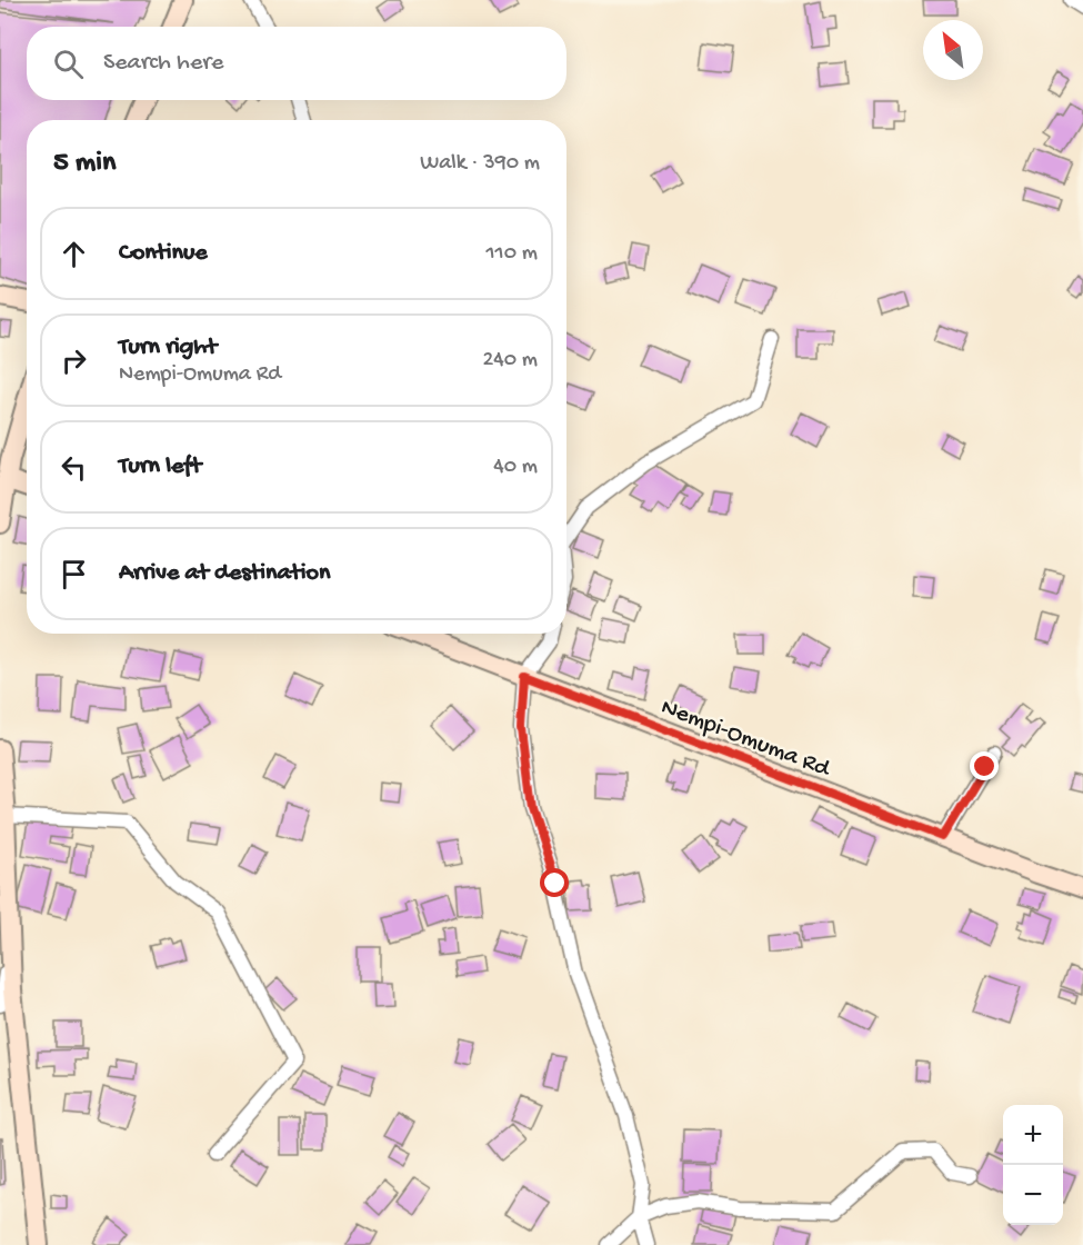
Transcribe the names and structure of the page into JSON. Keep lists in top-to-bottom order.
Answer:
{
  "streets": {
    "street": ["Nempi-Omuma Rd"]
  },
  "north": "top left",
  "page": {
    "search": "Search here",
    "heading": ["5 min", "Walk · 390 m"],
    "list": [
      ["Continue", "110 m"],
      ["Turn right", "Nempi-Omuma Rd", "240 m"],
      ["Turn left", "40 m"],
      "Arrive at destination"
    ],
    "map_buttons": ["+", "−"]
  }
}
